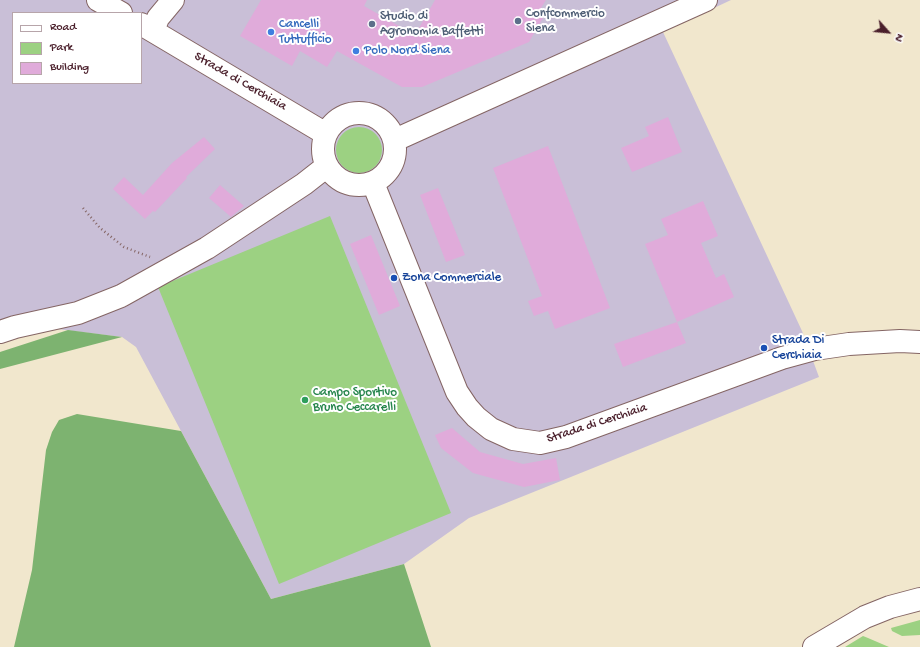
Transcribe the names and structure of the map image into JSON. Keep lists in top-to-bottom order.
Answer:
{
  "streets": {
    "street": ["Strada di Cerchiaia"]
  },
  "places": [
    "Confcommercio Siena",
    "Studio di Agronomia Baffetti",
    "Cancelli Tuttufficio",
    "Polo Nord Siena",
    "Zona Commerciale",
    "Strada Di Cerchiaia",
    "Campo Sportivo Bruno Ceccarelli"
  ],
  "legend": ["Road", "Park", "Building"],
  "north": "bottom right"
}
